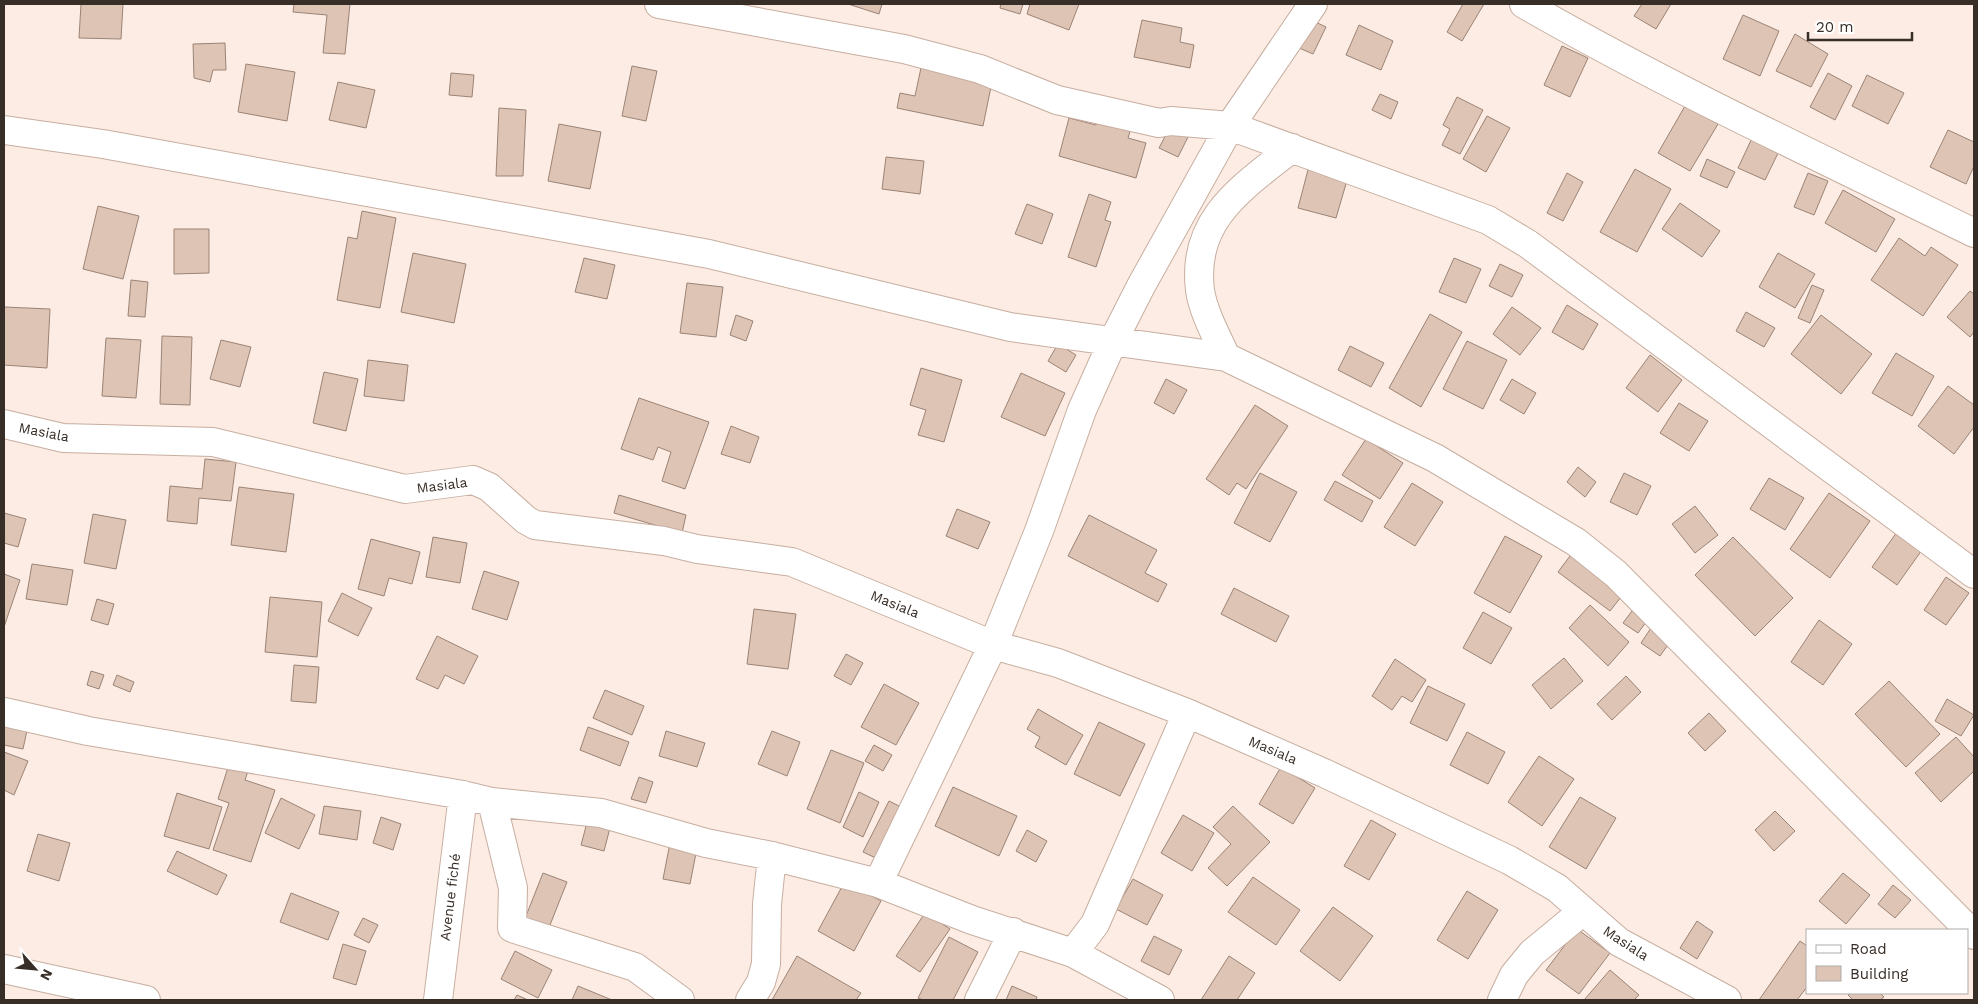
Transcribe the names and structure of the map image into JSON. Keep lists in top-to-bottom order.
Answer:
{
  "streets": {
    "street": ["Masiala", "Avenue fiché"]
  },
  "legend": ["Road", "Building"],
  "scale_bar": "20 m",
  "north": "bottom right"
}
